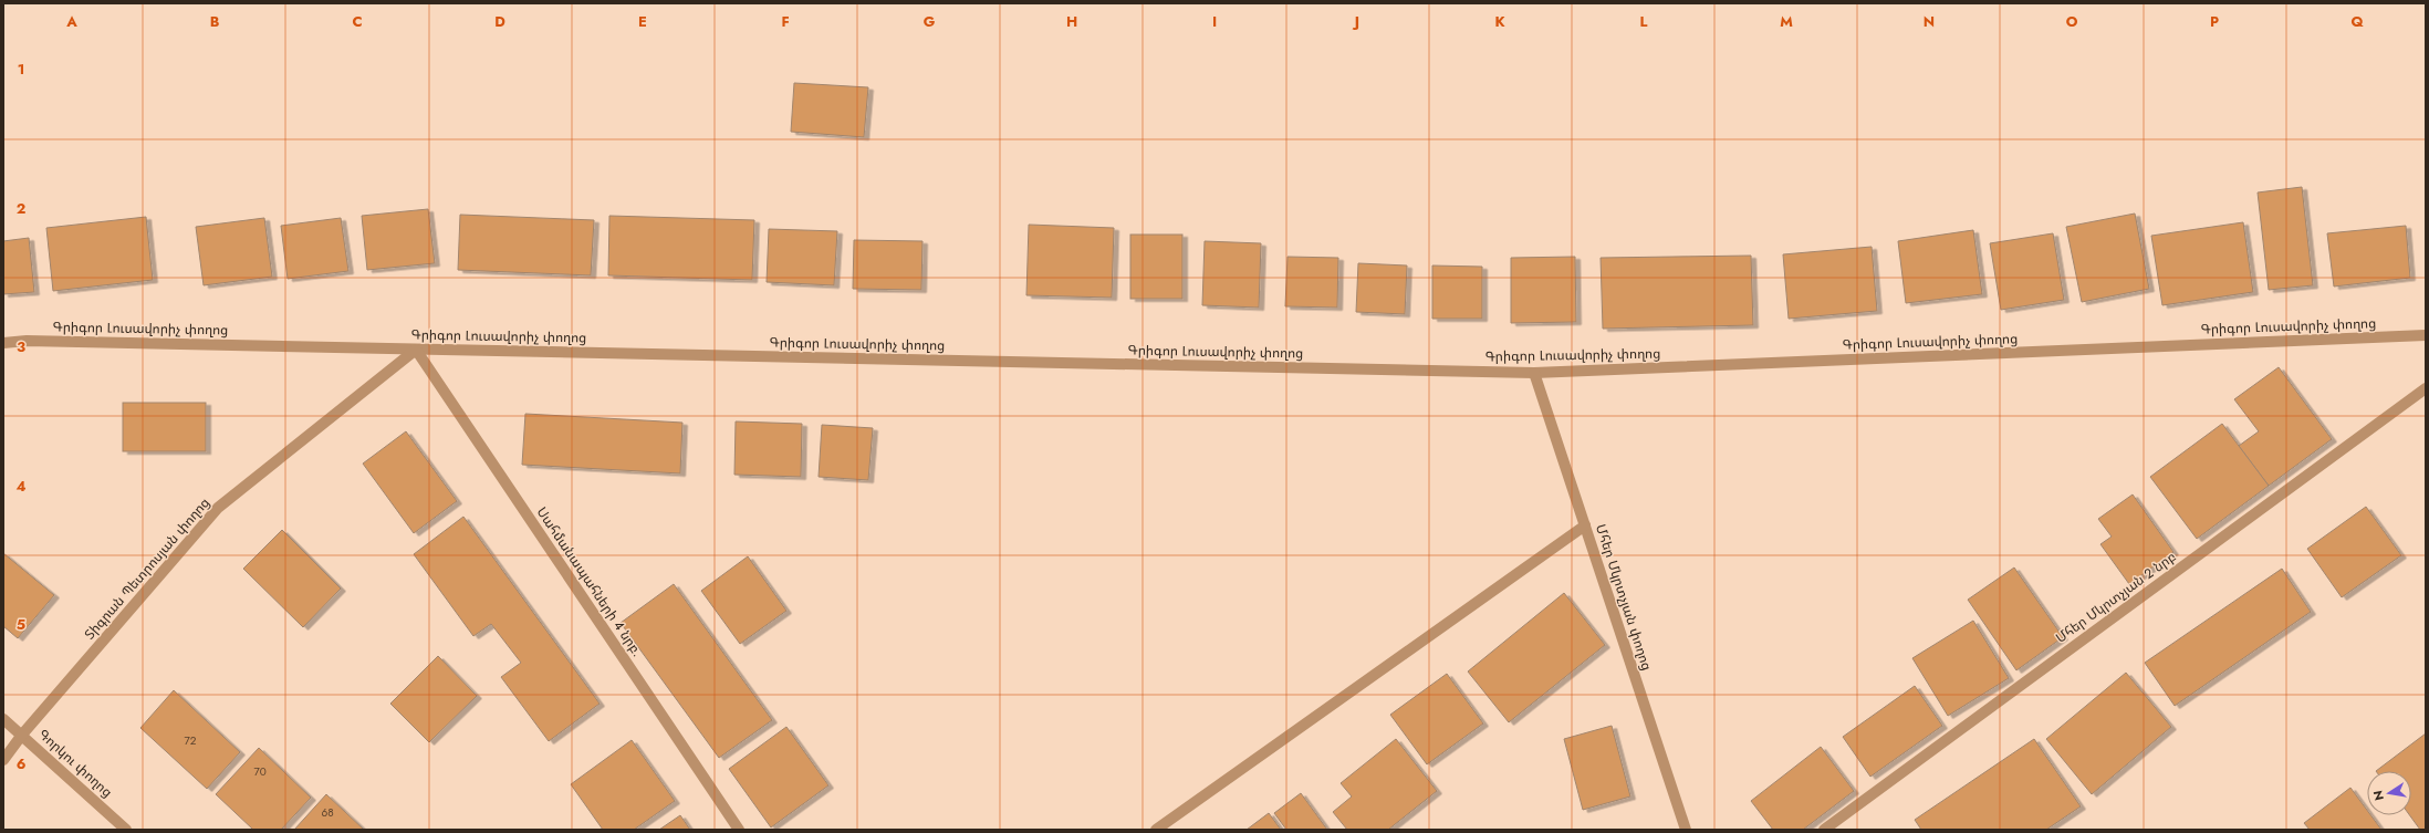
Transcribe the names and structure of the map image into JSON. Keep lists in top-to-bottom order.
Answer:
{
  "streets": {
    "street": [
      "Գրիգոր Լուսավորիչ փողոց",
      "Տիգրան Պետրոսյան փողոց",
      "Սահմանապահների 4 նրբ.",
      "Մհեր Մկրտչյան փողոց",
      "Մհեր Մկրտչյան 2 նրբ",
      "Գորկու փողոց"
    ]
  },
  "crossings": [
    ["Գրիգոր Լուսավորիչ փողոց", "Տիգրան Պետրոսյան փողոց"],
    ["Գրիգոր Լուսավորիչ փողոց", "Սահմանապահների 4 նրբ."],
    ["Գրիգոր Լուսավորիչ փողոց", "Մհեր Մկրտչյան փողոց"],
    ["Տիգրան Պետրոսյան փողոց", "Սահմանապահների 4 նրբ."],
    ["Տիգրան Պետրոսյան փողոց", "Գորկու փողոց"]
  ],
  "house_numbers": ["72", "70", "68"],
  "north": "left",
  "grid": {
    "columns": [
      "A",
      "B",
      "C",
      "D",
      "E",
      "F",
      "G",
      "H",
      "I",
      "J",
      "K",
      "L",
      "M",
      "N",
      "O",
      "P",
      "Q"
    ],
    "rows": [
      "1",
      "2",
      "3",
      "4",
      "5",
      "6"
    ]
  }
}
